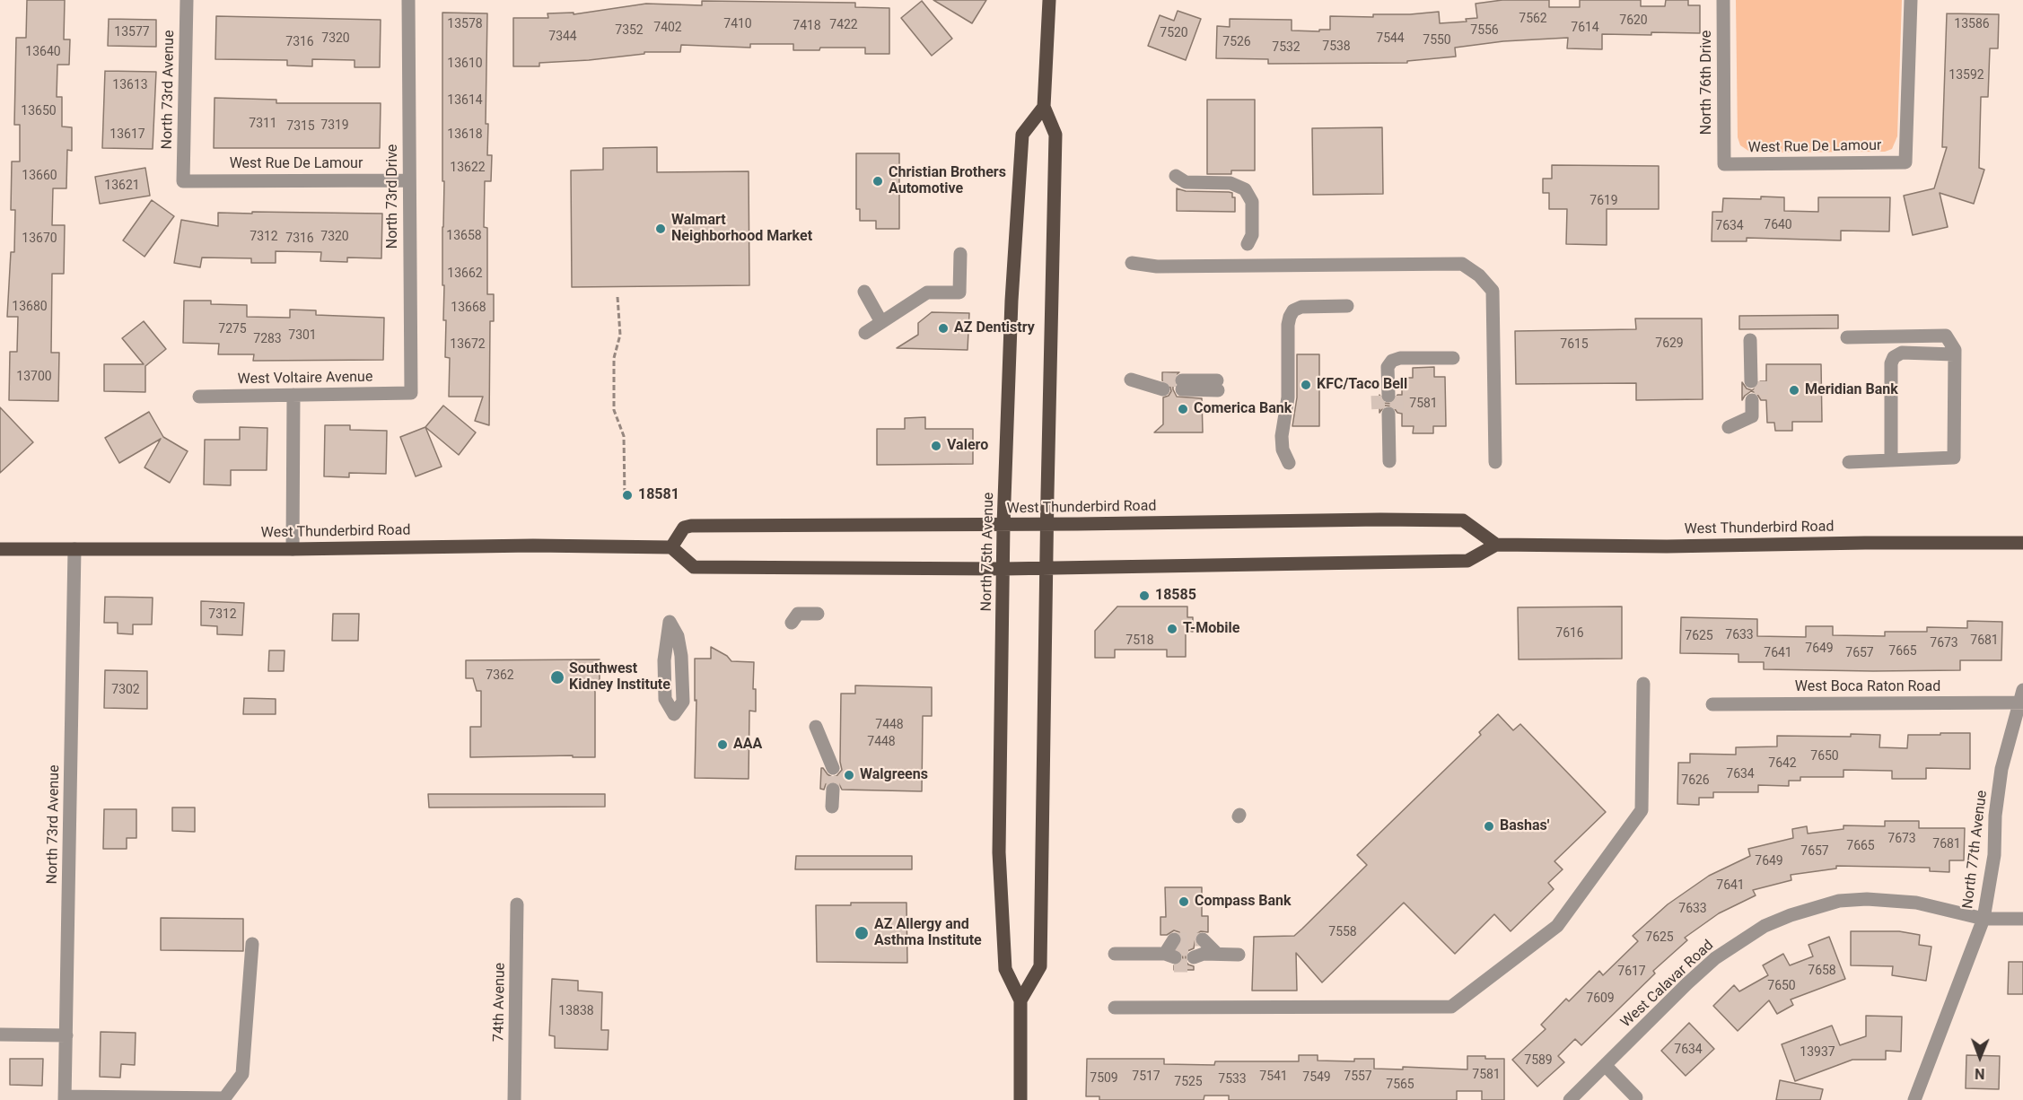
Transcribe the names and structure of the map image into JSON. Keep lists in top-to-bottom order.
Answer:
{
  "streets": {
    "main road": ["West Thunderbird Road", "North 75th Avenue"],
    "street": [
      "North 76th Drive",
      "North 73rd Avenue",
      "West Rue De Lamour",
      "North 73rd Drive",
      "West Voltaire Avenue",
      "West Boca Raton Road",
      "North 77th Avenue",
      "West Calavar Road",
      "74th Avenue"
    ]
  },
  "crossings": [
    ["North 76th Drive", "West Rue De Lamour"],
    ["North 73rd Avenue", "West Rue De Lamour"],
    ["North 73rd Avenue", "West Thunderbird Road"],
    ["West Rue De Lamour", "North 73rd Drive"],
    ["North 73rd Drive", "West Voltaire Avenue"],
    ["West Thunderbird Road", "North 75th Avenue"],
    ["West Boca Raton Road", "North 77th Avenue"],
    ["North 77th Avenue", "West Calavar Road"]
  ],
  "places": [
    "Christian Brothers Automotive",
    "Walmart Neighborhood Market",
    "AZ Dentistry",
    "KFC/Taco Bell",
    "Meridian Bank",
    "Comerica Bank",
    "Valero",
    "18581",
    "18585",
    "T-Mobile",
    "Southwest Kidney Institute",
    "AAA",
    "Walgreens",
    "Bashas'",
    "Compass Bank",
    "AZ Allergy and Asthma Institute"
  ],
  "house_numbers": [
    "7562",
    "7620",
    "13578",
    "7410",
    "13586",
    "7422",
    "7418",
    "7402",
    "7614",
    "7352",
    "7556",
    "13577",
    "7520",
    "7344",
    "7320",
    "7544",
    "7550",
    "7316",
    "7526",
    "7538",
    "7532",
    "13640",
    "13610",
    "13592",
    "13613",
    "13614",
    "13650",
    "7311",
    "7319",
    "7315",
    "13617",
    "13618",
    "13622",
    "13660",
    "13621",
    "7619",
    "7640",
    "7634",
    "13658",
    "7312",
    "7320",
    "13670",
    "7316",
    "13662",
    "13680",
    "13668",
    "7275",
    "7301",
    "7283",
    "7629",
    "13672",
    "7615",
    "13700",
    "7581",
    "7312",
    "7616",
    "7633",
    "7625",
    "7518",
    "7681",
    "7673",
    "7649",
    "7665",
    "7641",
    "7657",
    "7362",
    "7302",
    "7448",
    "7448",
    "7650",
    "7642",
    "7634",
    "7626",
    "7673",
    "7681",
    "7665",
    "7657",
    "7649",
    "7641",
    "7633",
    "7558",
    "7625",
    "7658",
    "7617",
    "7650",
    "7609",
    "13838",
    "7634",
    "13937",
    "7589",
    "7581",
    "7517",
    "7541",
    "7557",
    "7549",
    "7509",
    "7533",
    "7525",
    "7565"
  ],
  "north": "bottom"
}
